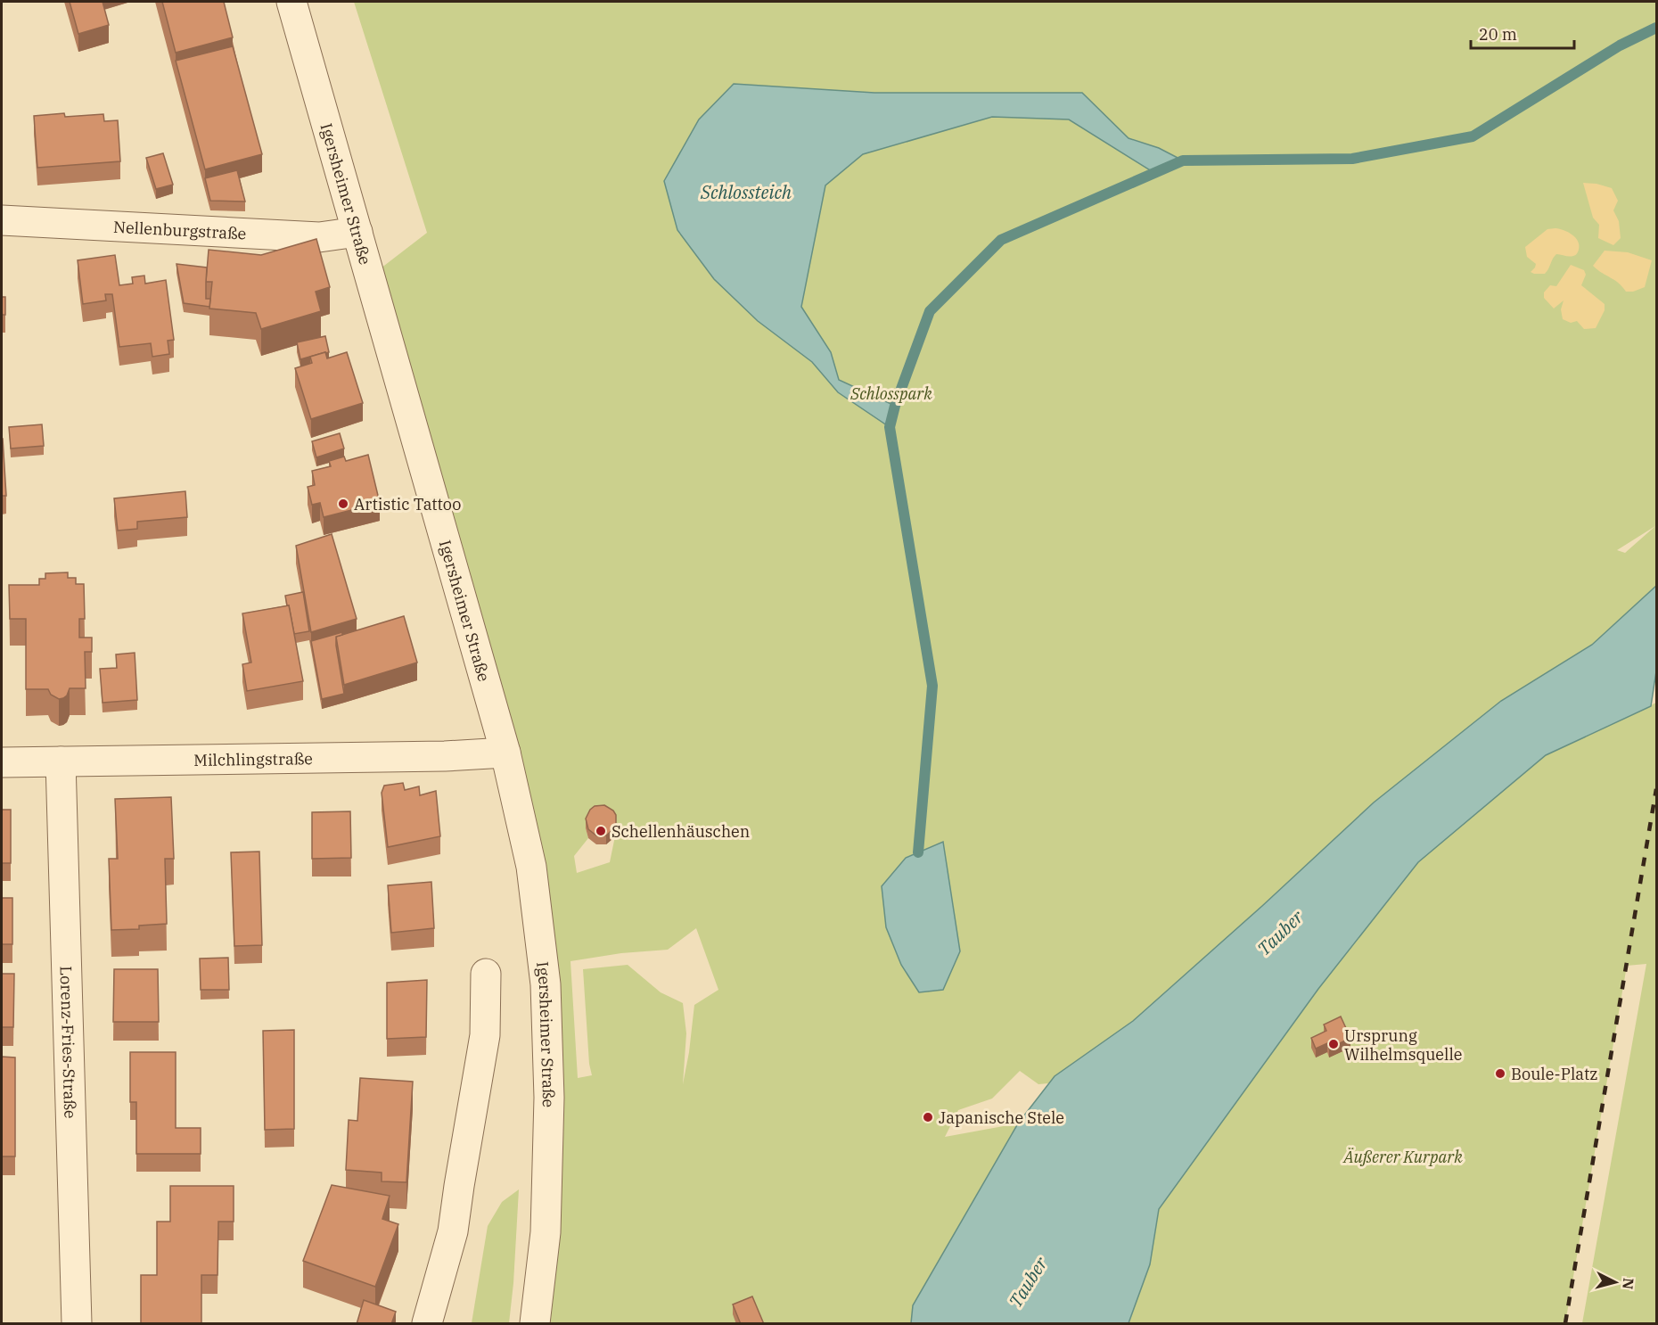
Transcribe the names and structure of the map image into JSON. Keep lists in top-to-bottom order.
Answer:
{
  "streets": {
    "street": [
      "Igersheimer Straße",
      "Nellenburgstraße",
      "Milchlingstraße",
      "Lorenz-Fries-Straße"
    ]
  },
  "crossings": [
    ["Igersheimer Straße", "Nellenburgstraße"],
    ["Igersheimer Straße", "Milchlingstraße"],
    ["Milchlingstraße", "Lorenz-Fries-Straße"]
  ],
  "water": ["Schlossteich", "Tauber"],
  "parks": ["Schlosspark", "Äußerer Kurpark"],
  "places": [
    "Artistic Tattoo",
    "Schellenhäuschen",
    "Ursprung Wilhelmsquelle",
    "Boule-Platz",
    "Japanische Stele"
  ],
  "scale_bar": "20 m",
  "north": "right"
}
